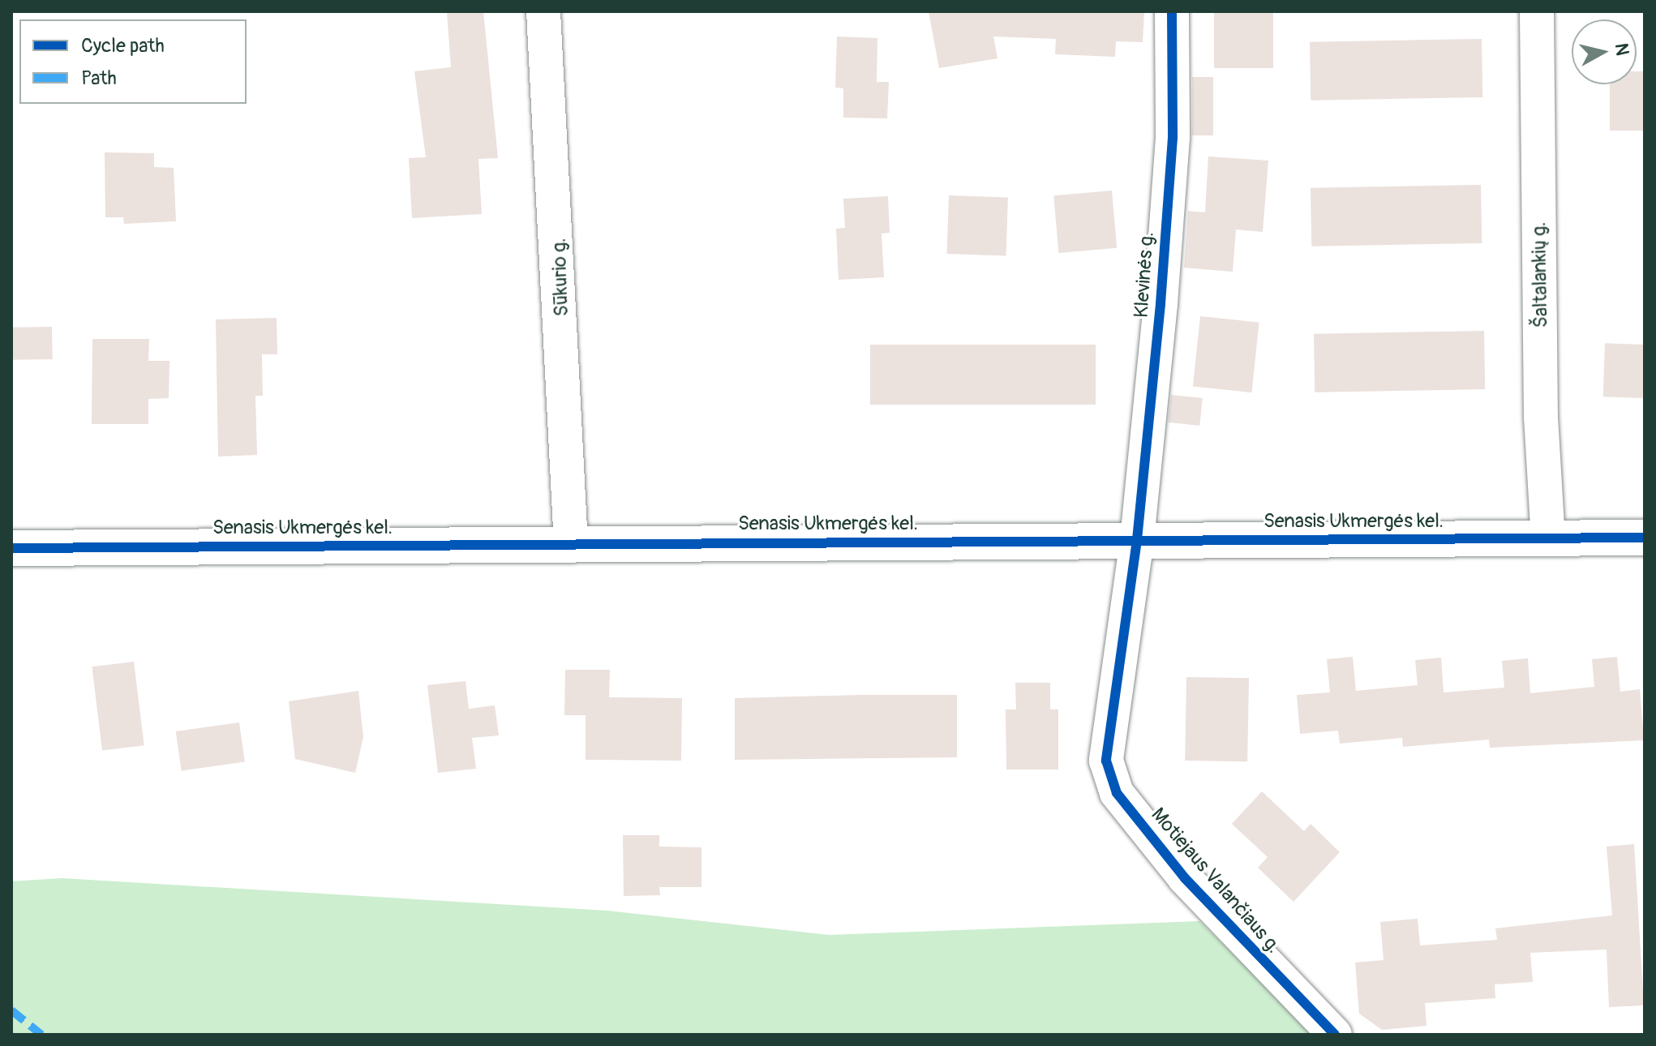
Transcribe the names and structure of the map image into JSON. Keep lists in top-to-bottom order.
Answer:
{
  "streets": {
    "main road": ["Senasis Ukmergės kel."],
    "street": [
      "Klevinės g.",
      "Šaltalankių g.",
      "Sūkurio g.",
      "Motiejaus Valančiaus g."
    ]
  },
  "crossings": [
    ["Klevinės g.", "Senasis Ukmergės kel."],
    ["Klevinės g.", "Motiejaus Valančiaus g."],
    ["Šaltalankių g.", "Senasis Ukmergės kel."],
    ["Sūkurio g.", "Senasis Ukmergės kel."],
    ["Senasis Ukmergės kel.", "Motiejaus Valančiaus g."]
  ],
  "legend": ["Cycle path", "Path"],
  "north": "right"
}
